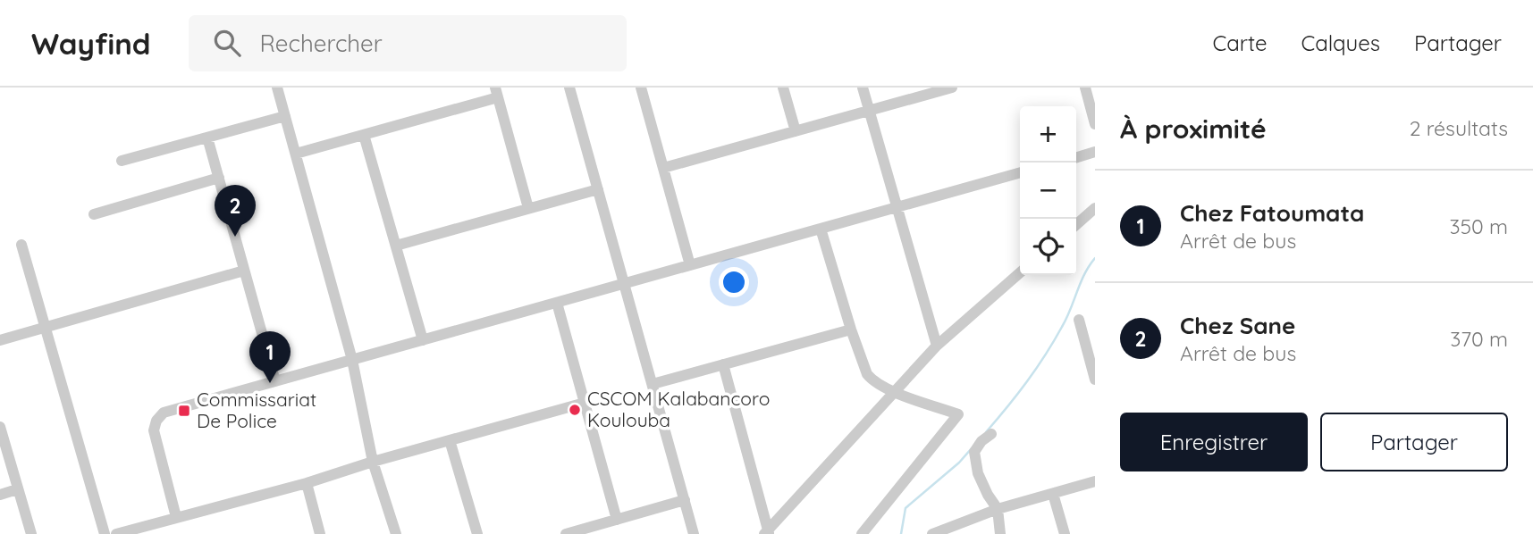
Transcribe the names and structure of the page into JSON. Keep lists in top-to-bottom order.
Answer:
{
  "places": {
    "other": ["CSCOM Kalabancoro Koulouba"],
    "transit": ["Commissariat De Police"]
  },
  "page": {
    "header": "Wayfind",
    "search": "Rechercher",
    "nav": ["Carte", "Calques", "Partager"],
    "heading": ["À proximité", "2 résultats"],
    "map_buttons": ["+", "−"],
    "list": [
      {
        "mark": "1",
        "name": "Chez Fatoumata",
        "note": "Arrêt de bus",
        "value": "350 m"
      },
      {
        "mark": "2",
        "name": "Chez Sane",
        "note": "Arrêt de bus",
        "value": "370 m"
      }
    ],
    "pins": ["2", "1"],
    "buttons": ["Enregistrer", "Partager"]
  }
}
